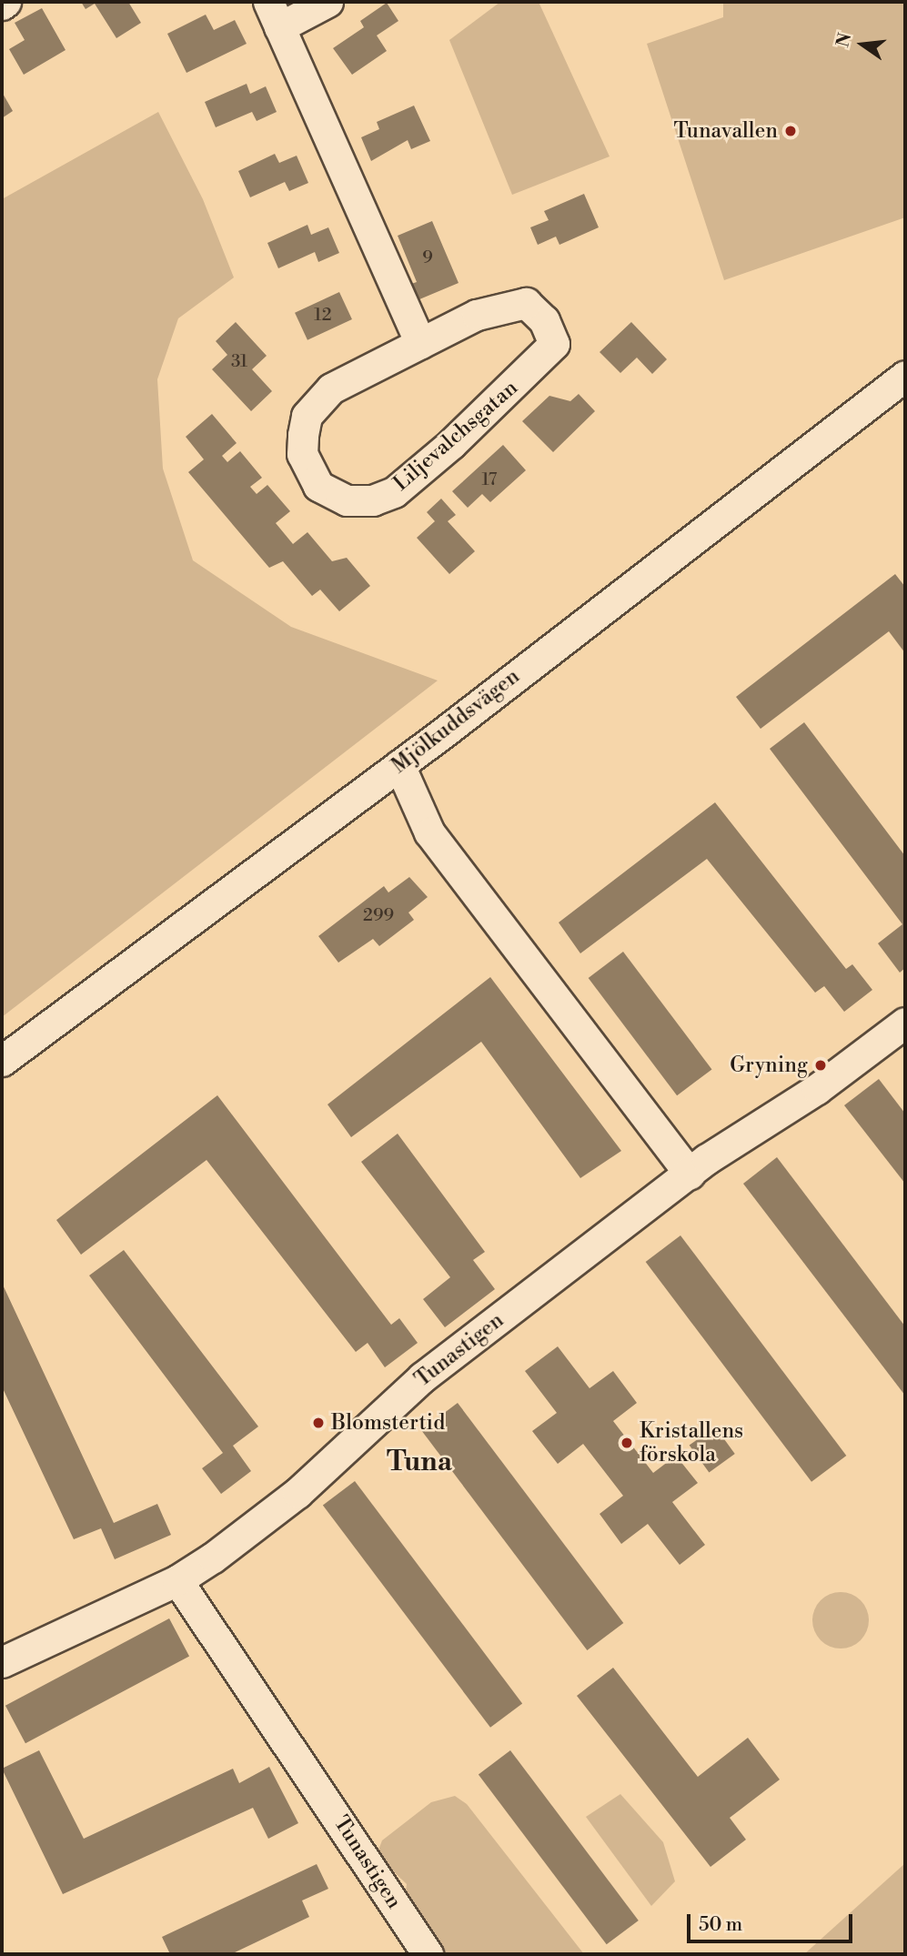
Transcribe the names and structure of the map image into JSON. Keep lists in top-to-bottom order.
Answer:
{
  "streets": {
    "street": ["Liljevalchsgatan", "Mjölkuddsvägen", "Tunastigen"]
  },
  "districts": ["Tuna"],
  "places": [
    "Tunavallen",
    "Gryning",
    "Blomstertid",
    "Kristallens förskola"
  ],
  "house_numbers": [
    "9",
    "12",
    "31",
    "17",
    "299"
  ],
  "scale_bar": "50 m",
  "north": "left"
}
